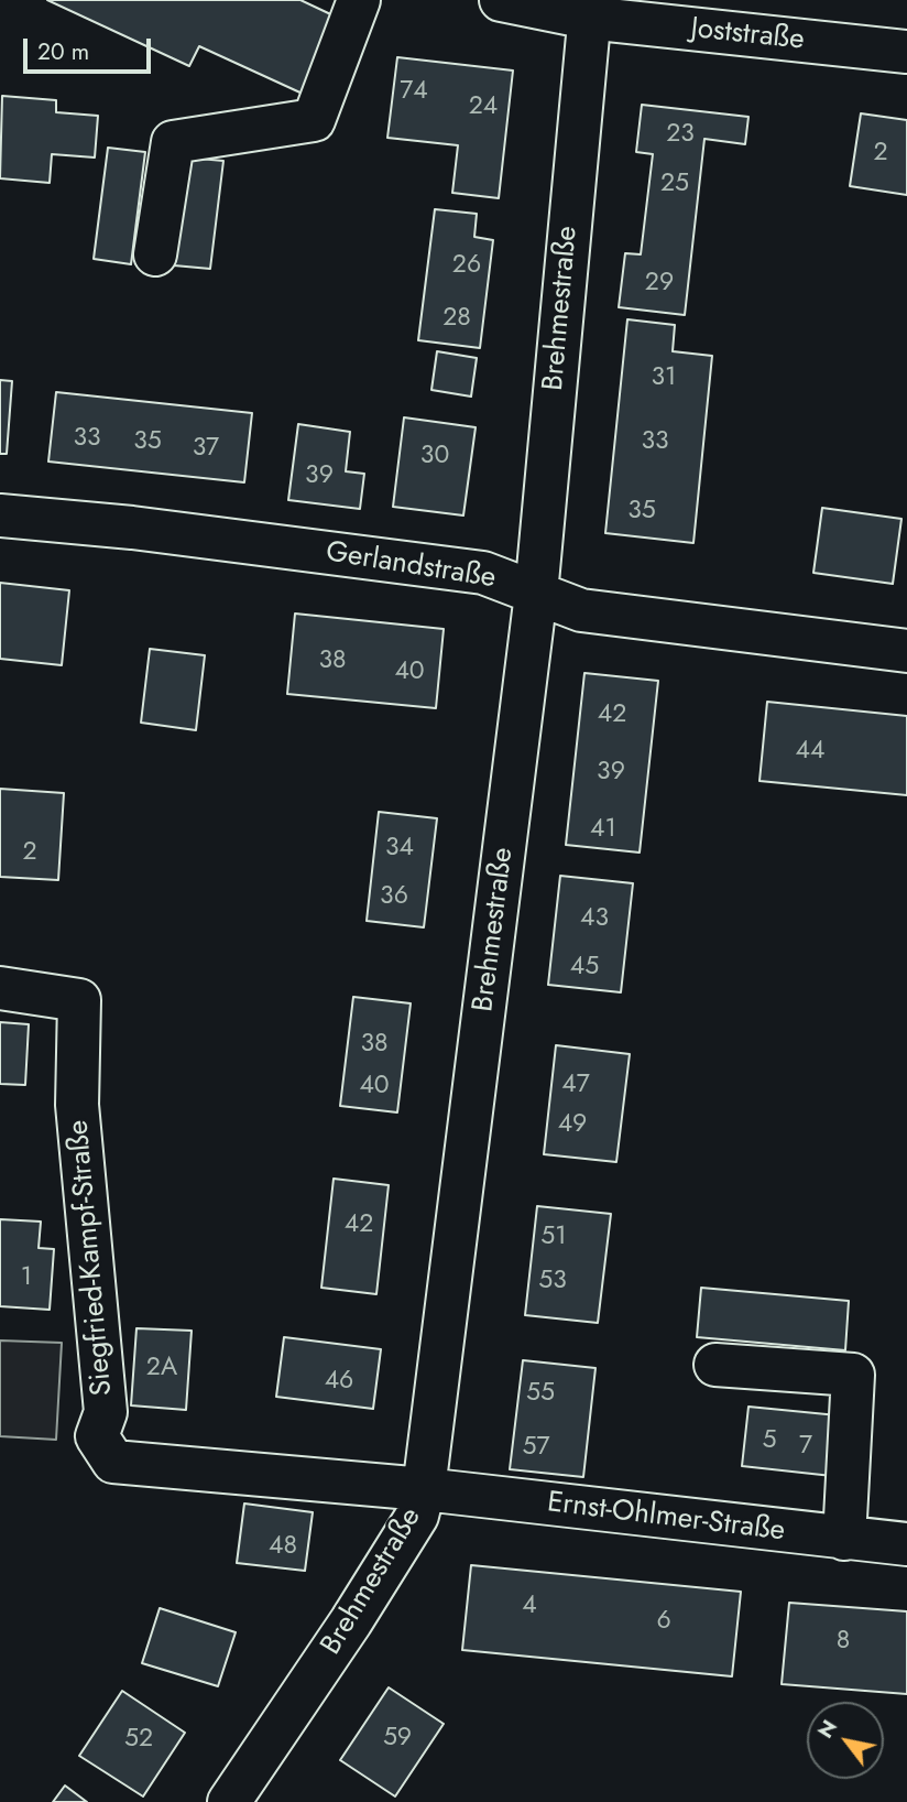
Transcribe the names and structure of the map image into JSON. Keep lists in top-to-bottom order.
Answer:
{
  "streets": {
    "street": [
      "Joststraße",
      "Brehmestraße",
      "Gerlandstraße",
      "Siegfried-Kampf-Straße",
      "Ernst-Ohlmer-Straße"
    ]
  },
  "crossings": [
    ["Joststraße", "Brehmestraße"],
    ["Brehmestraße", "Gerlandstraße"],
    ["Brehmestraße", "Siegfried-Kampf-Straße"],
    ["Brehmestraße", "Ernst-Ohlmer-Straße"],
    ["Siegfried-Kampf-Straße", "Ernst-Ohlmer-Straße"]
  ],
  "house_numbers": [
    "74",
    "24",
    "23",
    "2",
    "25",
    "26",
    "29",
    "28",
    "31",
    "33",
    "35",
    "33",
    "37",
    "30",
    "39",
    "35",
    "38",
    "40",
    "42",
    "44",
    "39",
    "41",
    "34",
    "2",
    "36",
    "43",
    "45",
    "38",
    "47",
    "40",
    "49",
    "42",
    "51",
    "1",
    "53",
    "2A",
    "46",
    "55",
    "5",
    "7",
    "57",
    "48",
    "4",
    "6",
    "8",
    "59",
    "52"
  ],
  "scale_bar": "20 m",
  "north": "top left"
}
